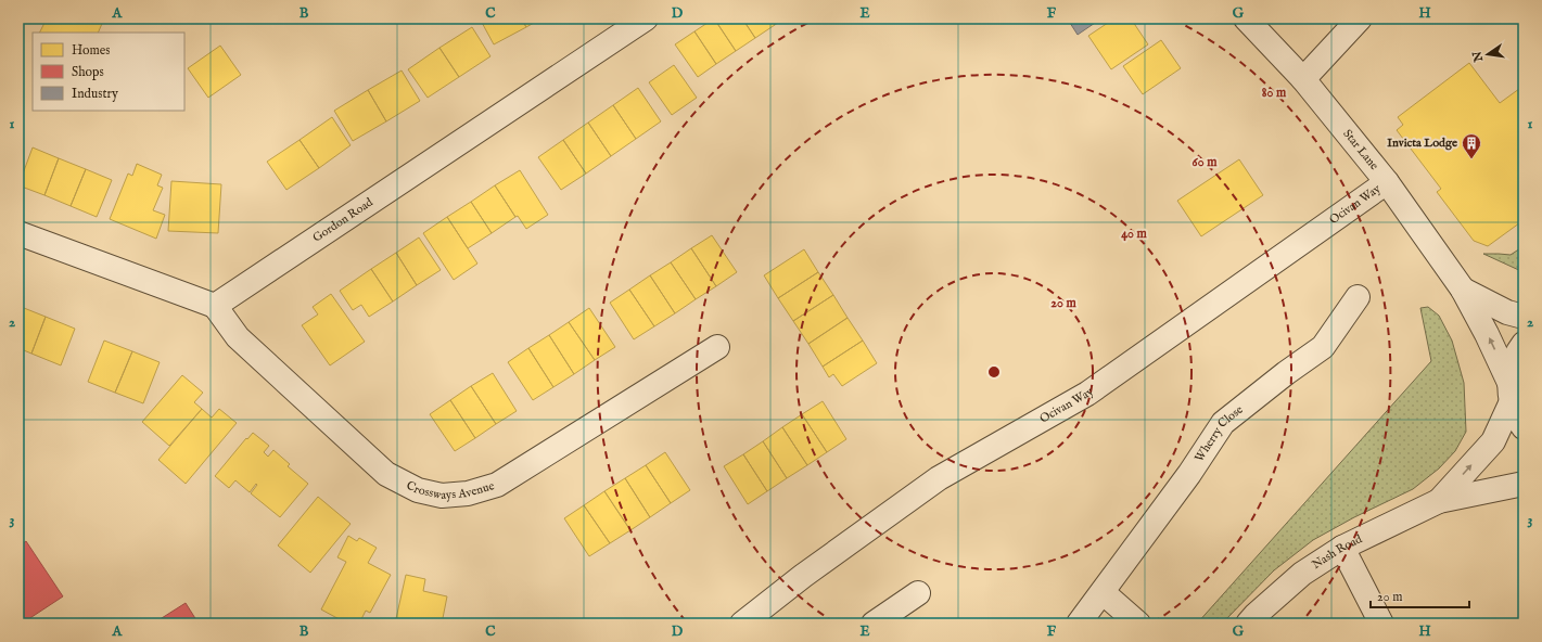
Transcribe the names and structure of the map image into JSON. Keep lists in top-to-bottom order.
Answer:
{
  "streets": {
    "street": [
      "Star Lane",
      "Ocivan Way",
      "Gordon Road",
      "Wherry Close",
      "Crossways Avenue",
      "Nash Road"
    ]
  },
  "crossings": [
    ["Star Lane", "Ocivan Way"],
    ["Star Lane", "Nash Road"],
    ["Gordon Road", "Crossways Avenue"]
  ],
  "places": {
    "building": ["Invicta Lodge"]
  },
  "legend": ["Homes", "Shops", "Industry"],
  "scale_bar": "20 m",
  "north": "left",
  "grid": {
    "columns": [
      "A",
      "B",
      "C",
      "D",
      "E",
      "F",
      "G",
      "H"
    ],
    "rows": ["1", "2", "3"]
  },
  "rings": [
    "80 m",
    "60 m",
    "40 m",
    "20 m"
  ]
}
